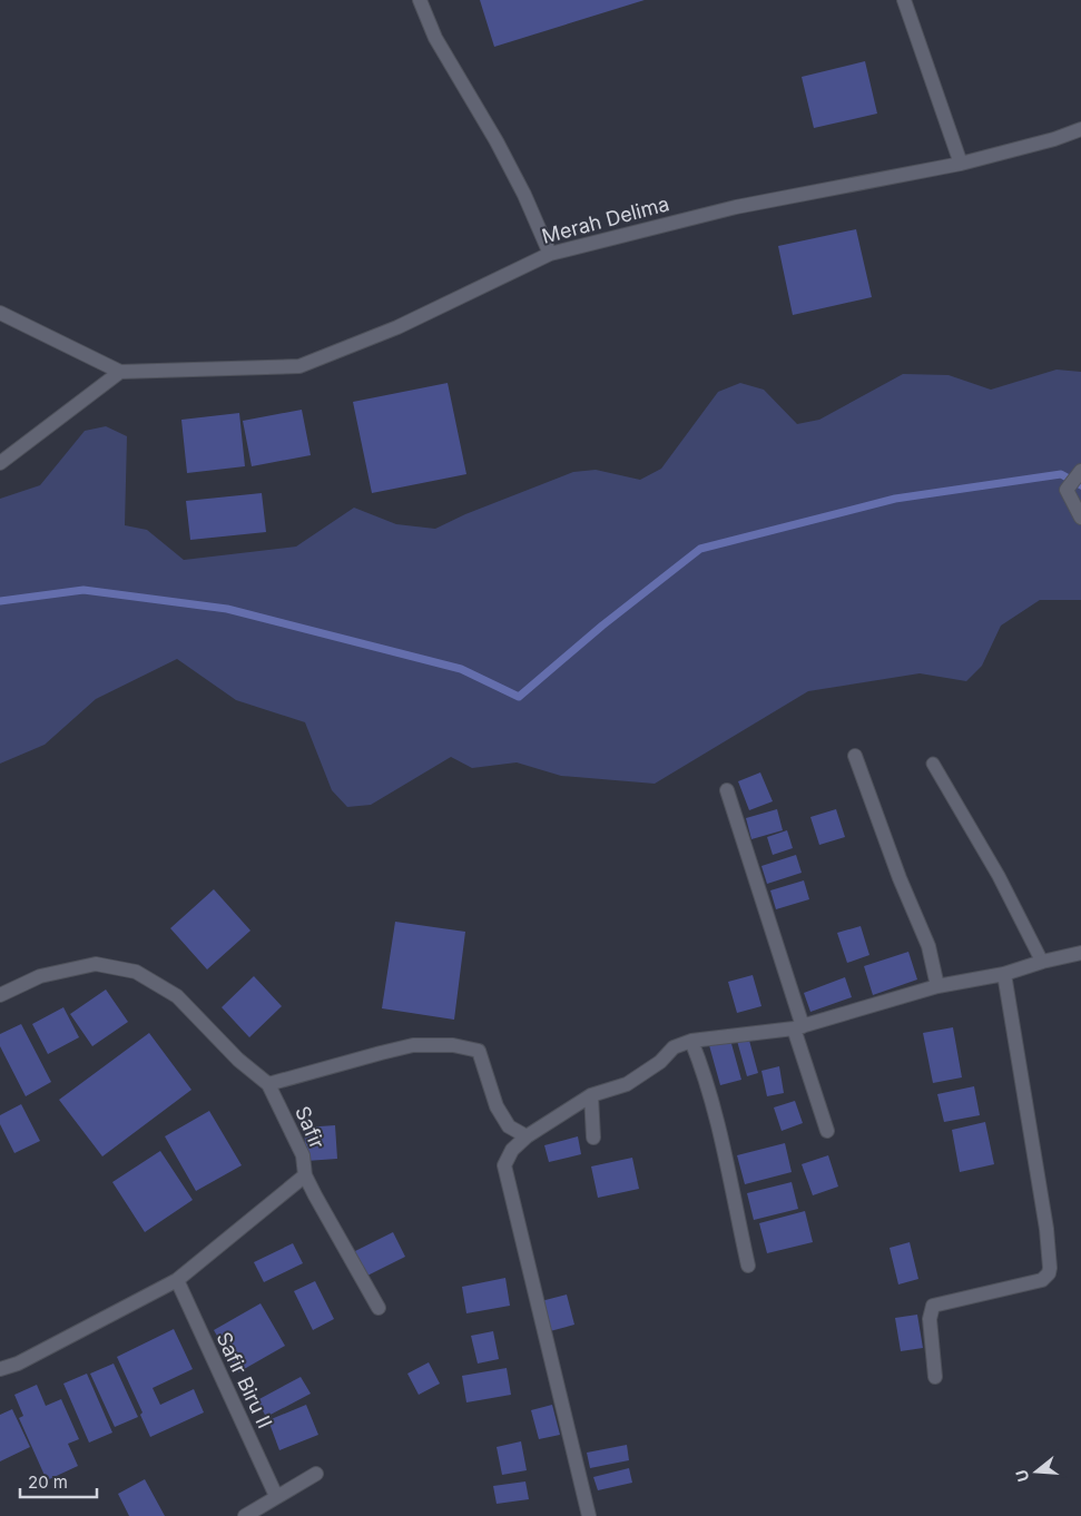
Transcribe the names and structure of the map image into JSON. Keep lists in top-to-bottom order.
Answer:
{
  "streets": {
    "street": ["Merah Delima", "Safir", "Safir Biru II"]
  },
  "crossings": [
    ["Safir", "Safir Biru II"]
  ],
  "scale_bar": "20 m",
  "north": "left"
}
